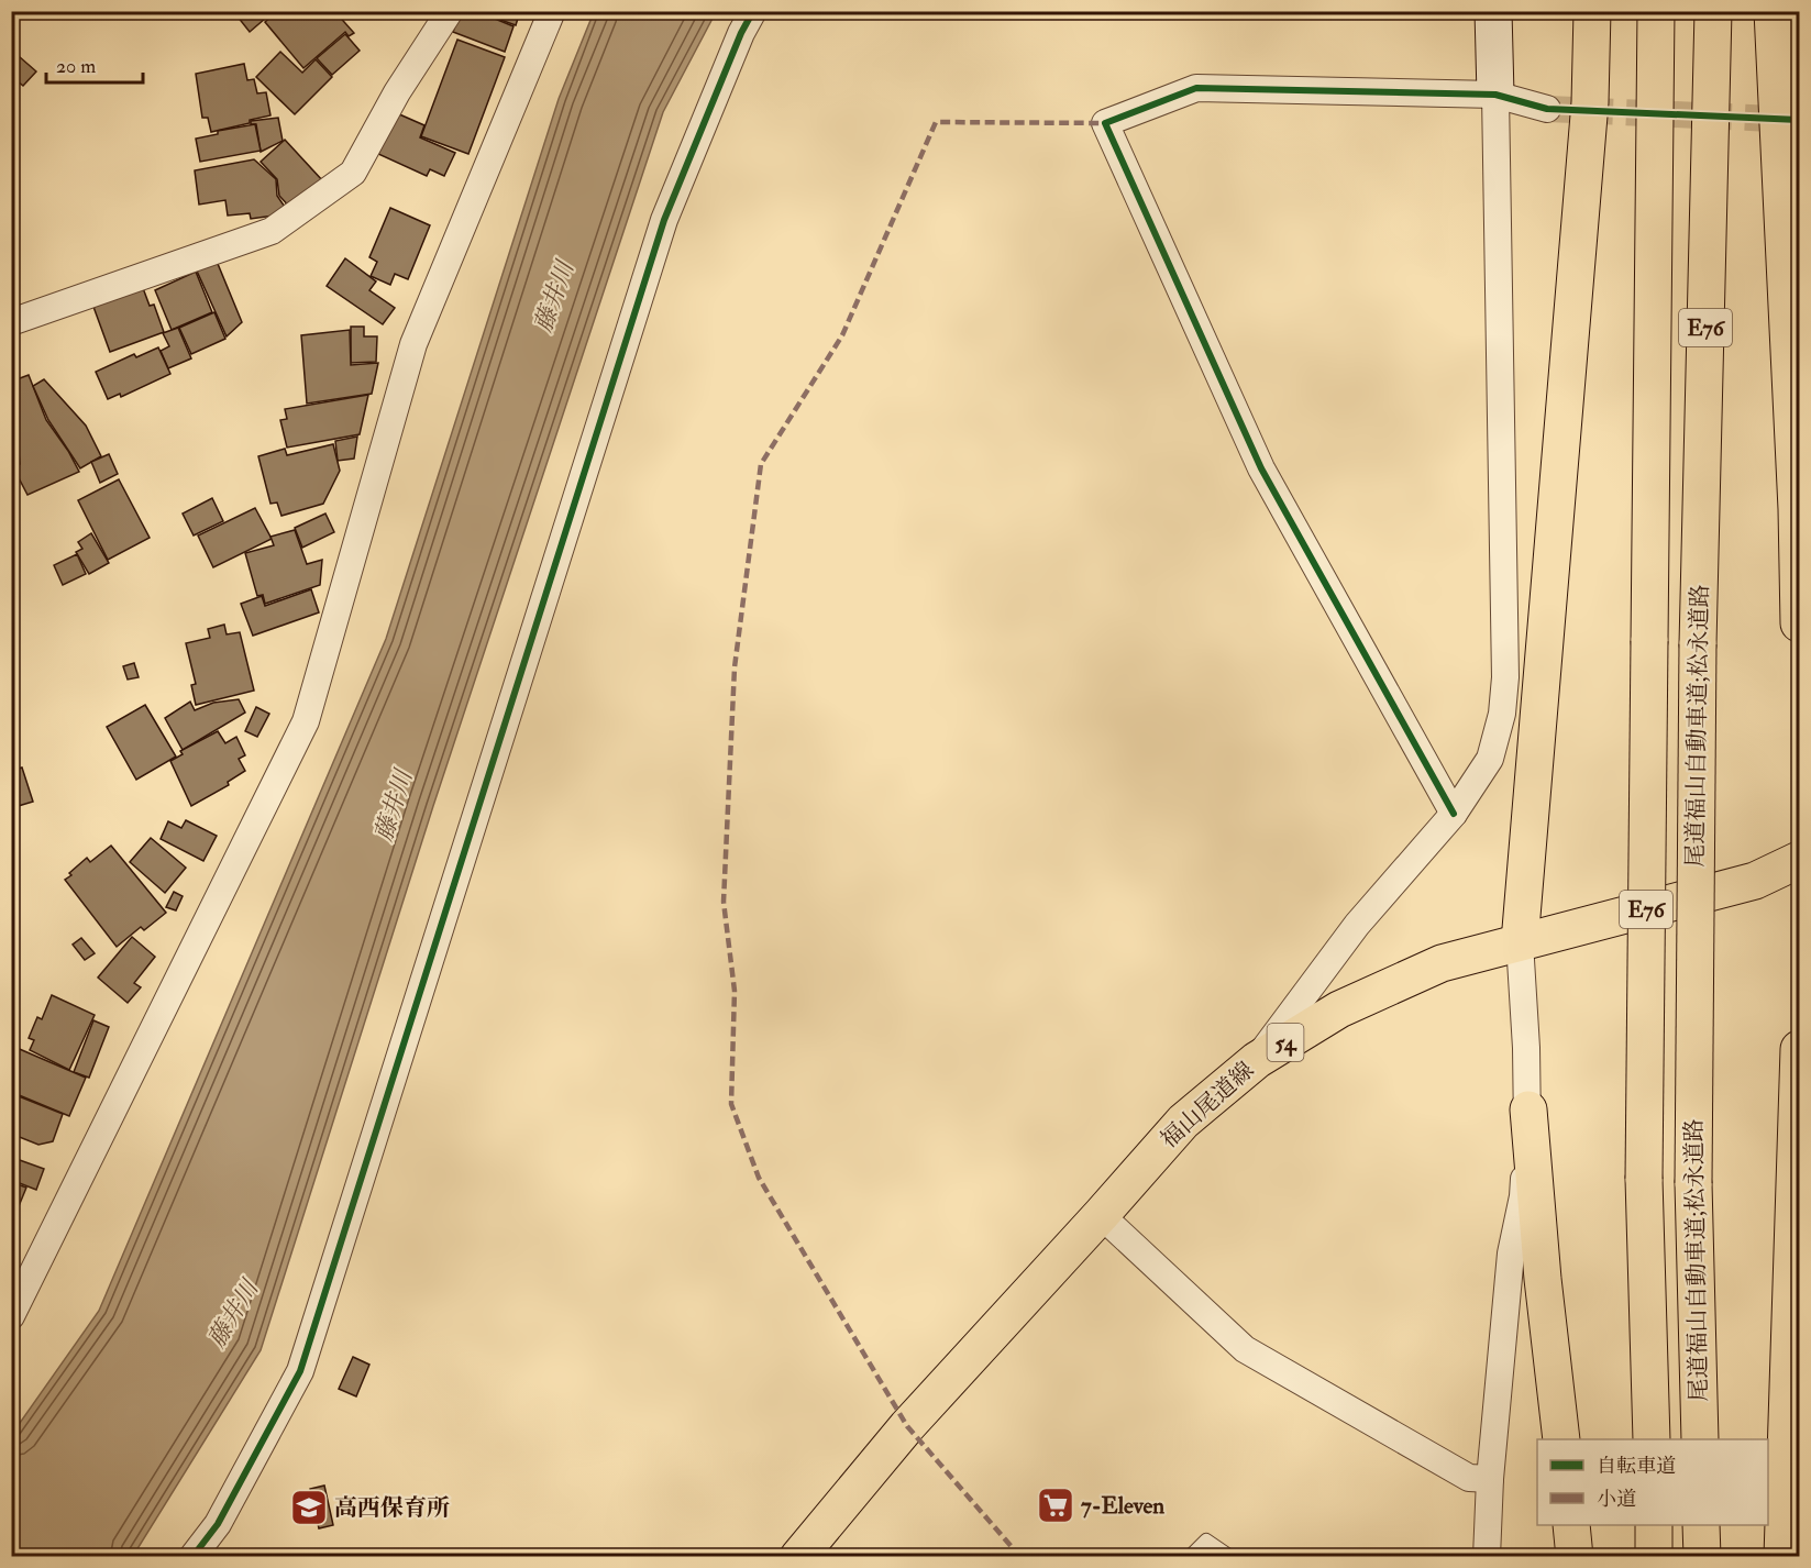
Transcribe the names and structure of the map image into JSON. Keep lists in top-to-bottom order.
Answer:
{
  "streets": {
    "main road": [
      "E76",
      "尾道福山自動車道;松永道路",
      "54",
      "福山尾道線"
    ]
  },
  "water": ["藤井川"],
  "places": {
    "supermarket": ["7-Eleven"],
    "school or university": ["高西保育所"]
  },
  "legend": ["自転車道", "小道"],
  "scale_bar": "20 m"
}
